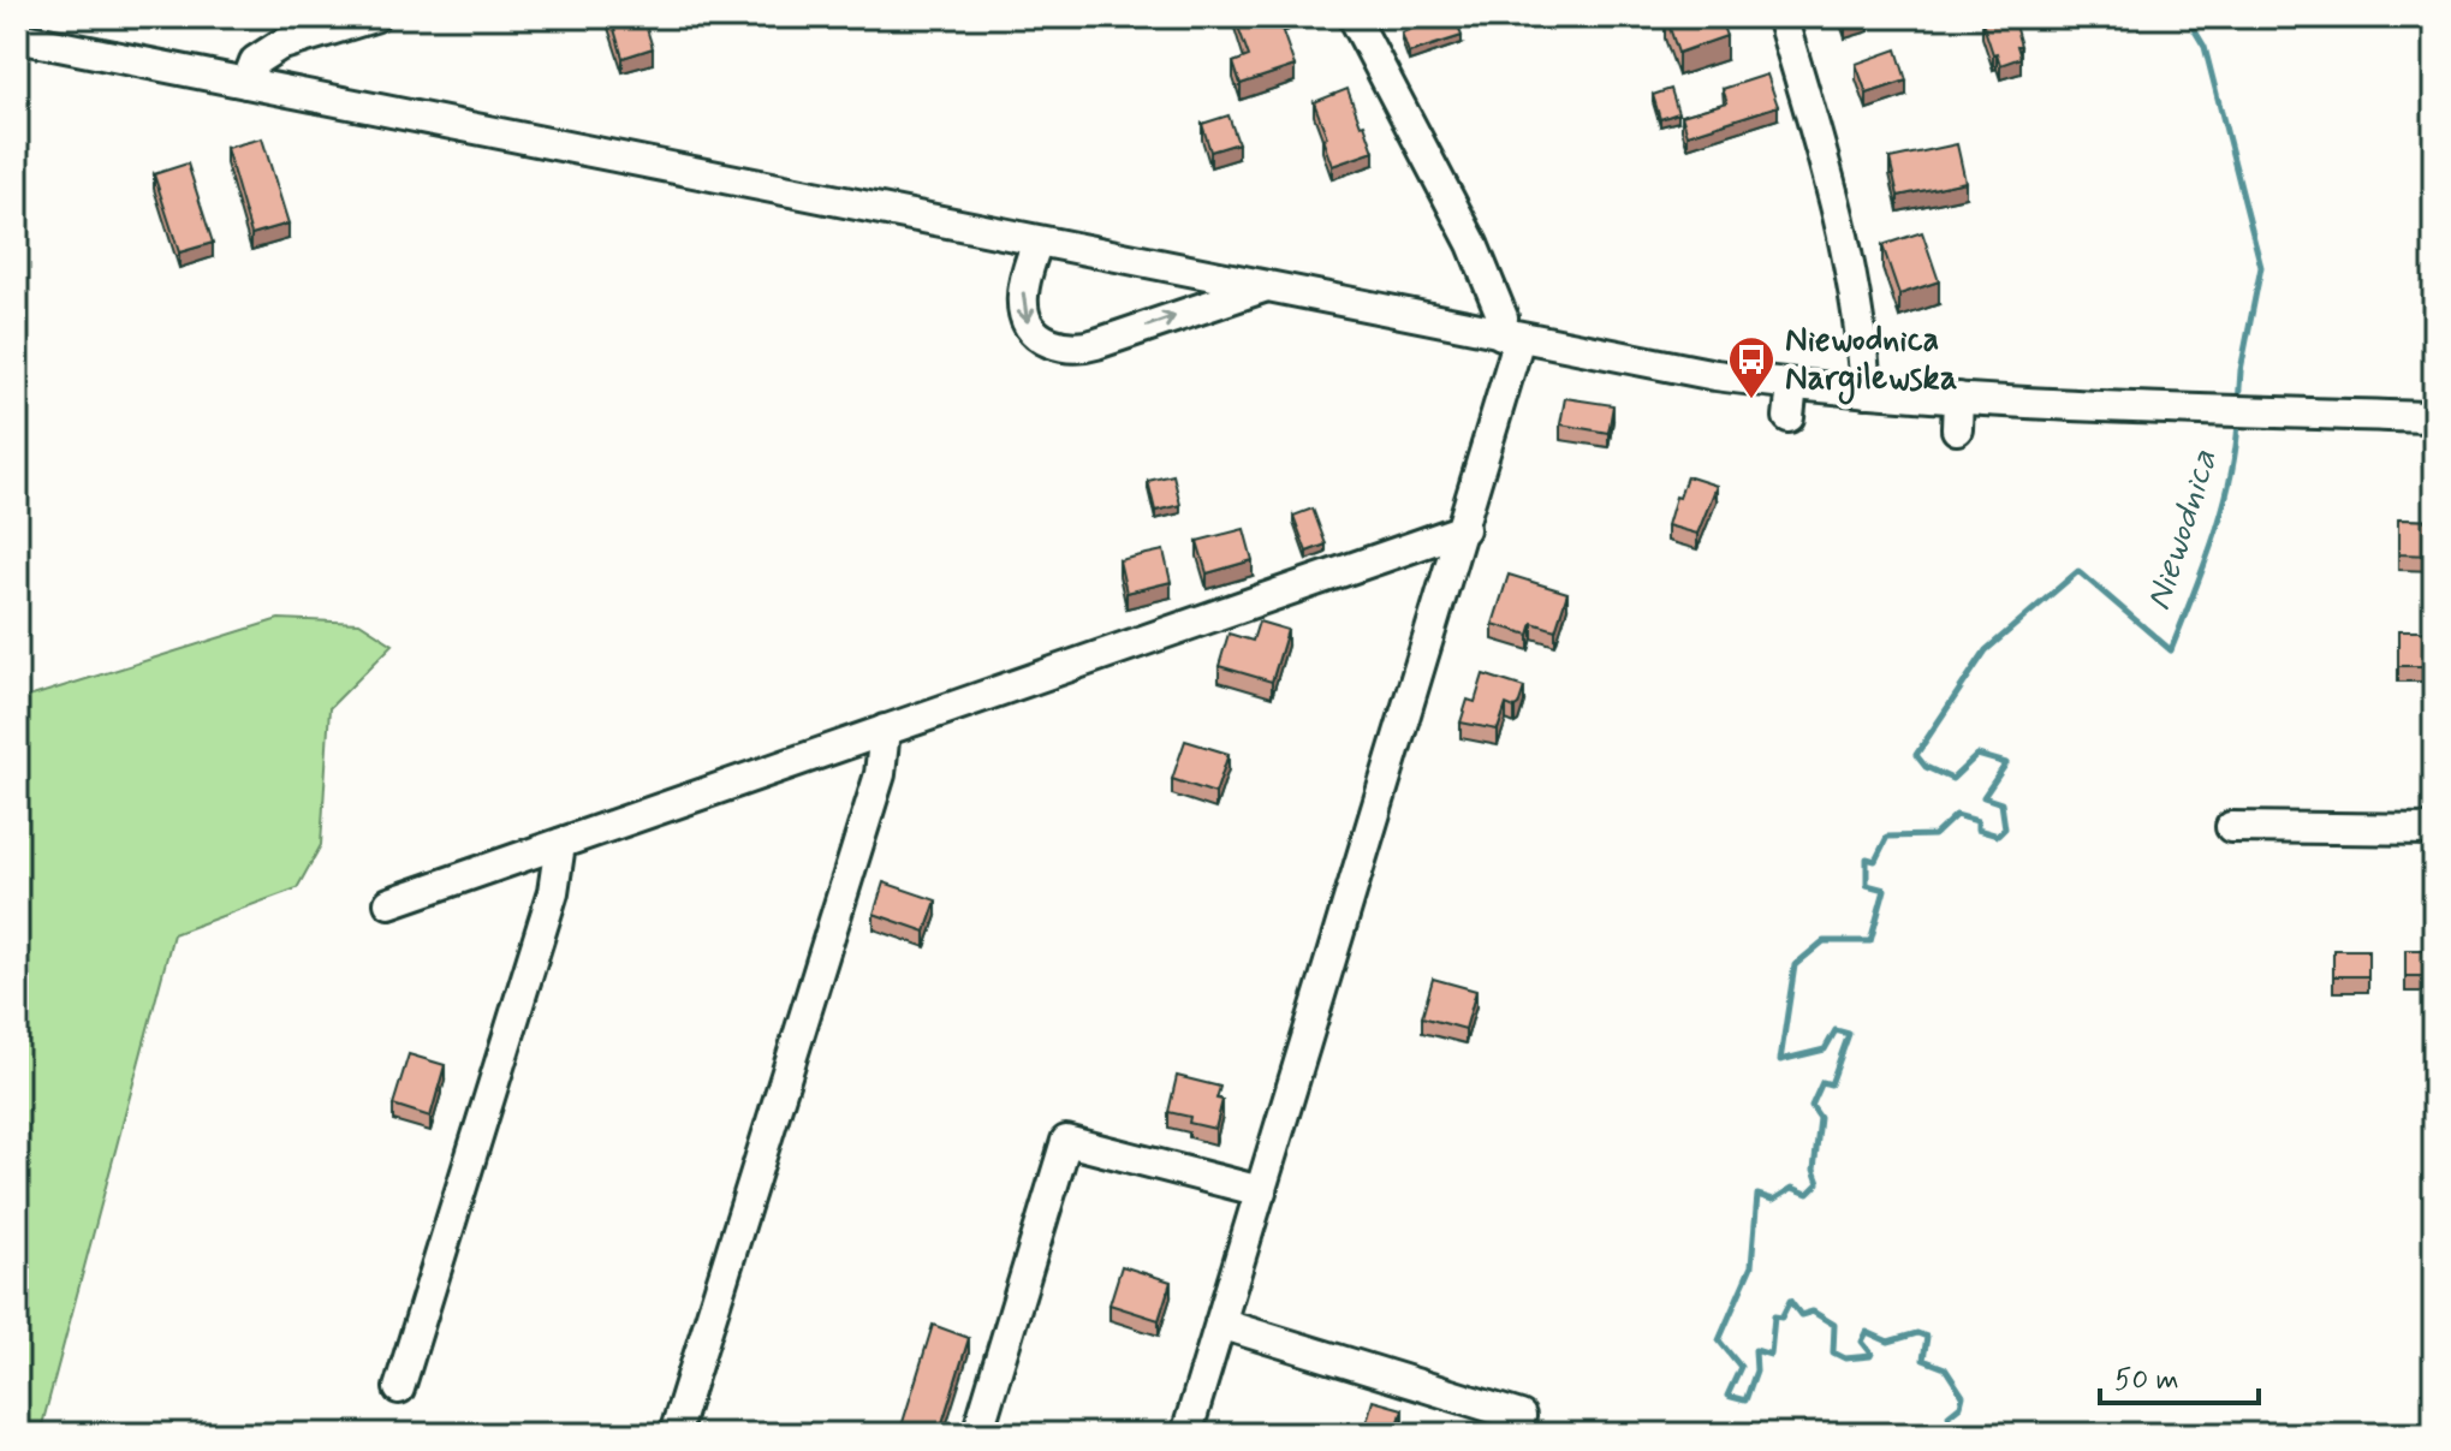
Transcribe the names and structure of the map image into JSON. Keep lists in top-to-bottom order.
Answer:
{
  "water": ["Niewodnica"],
  "places": {
    "bus stop": ["Niewodnica Nargilewska"]
  },
  "scale_bar": "50 m"
}
